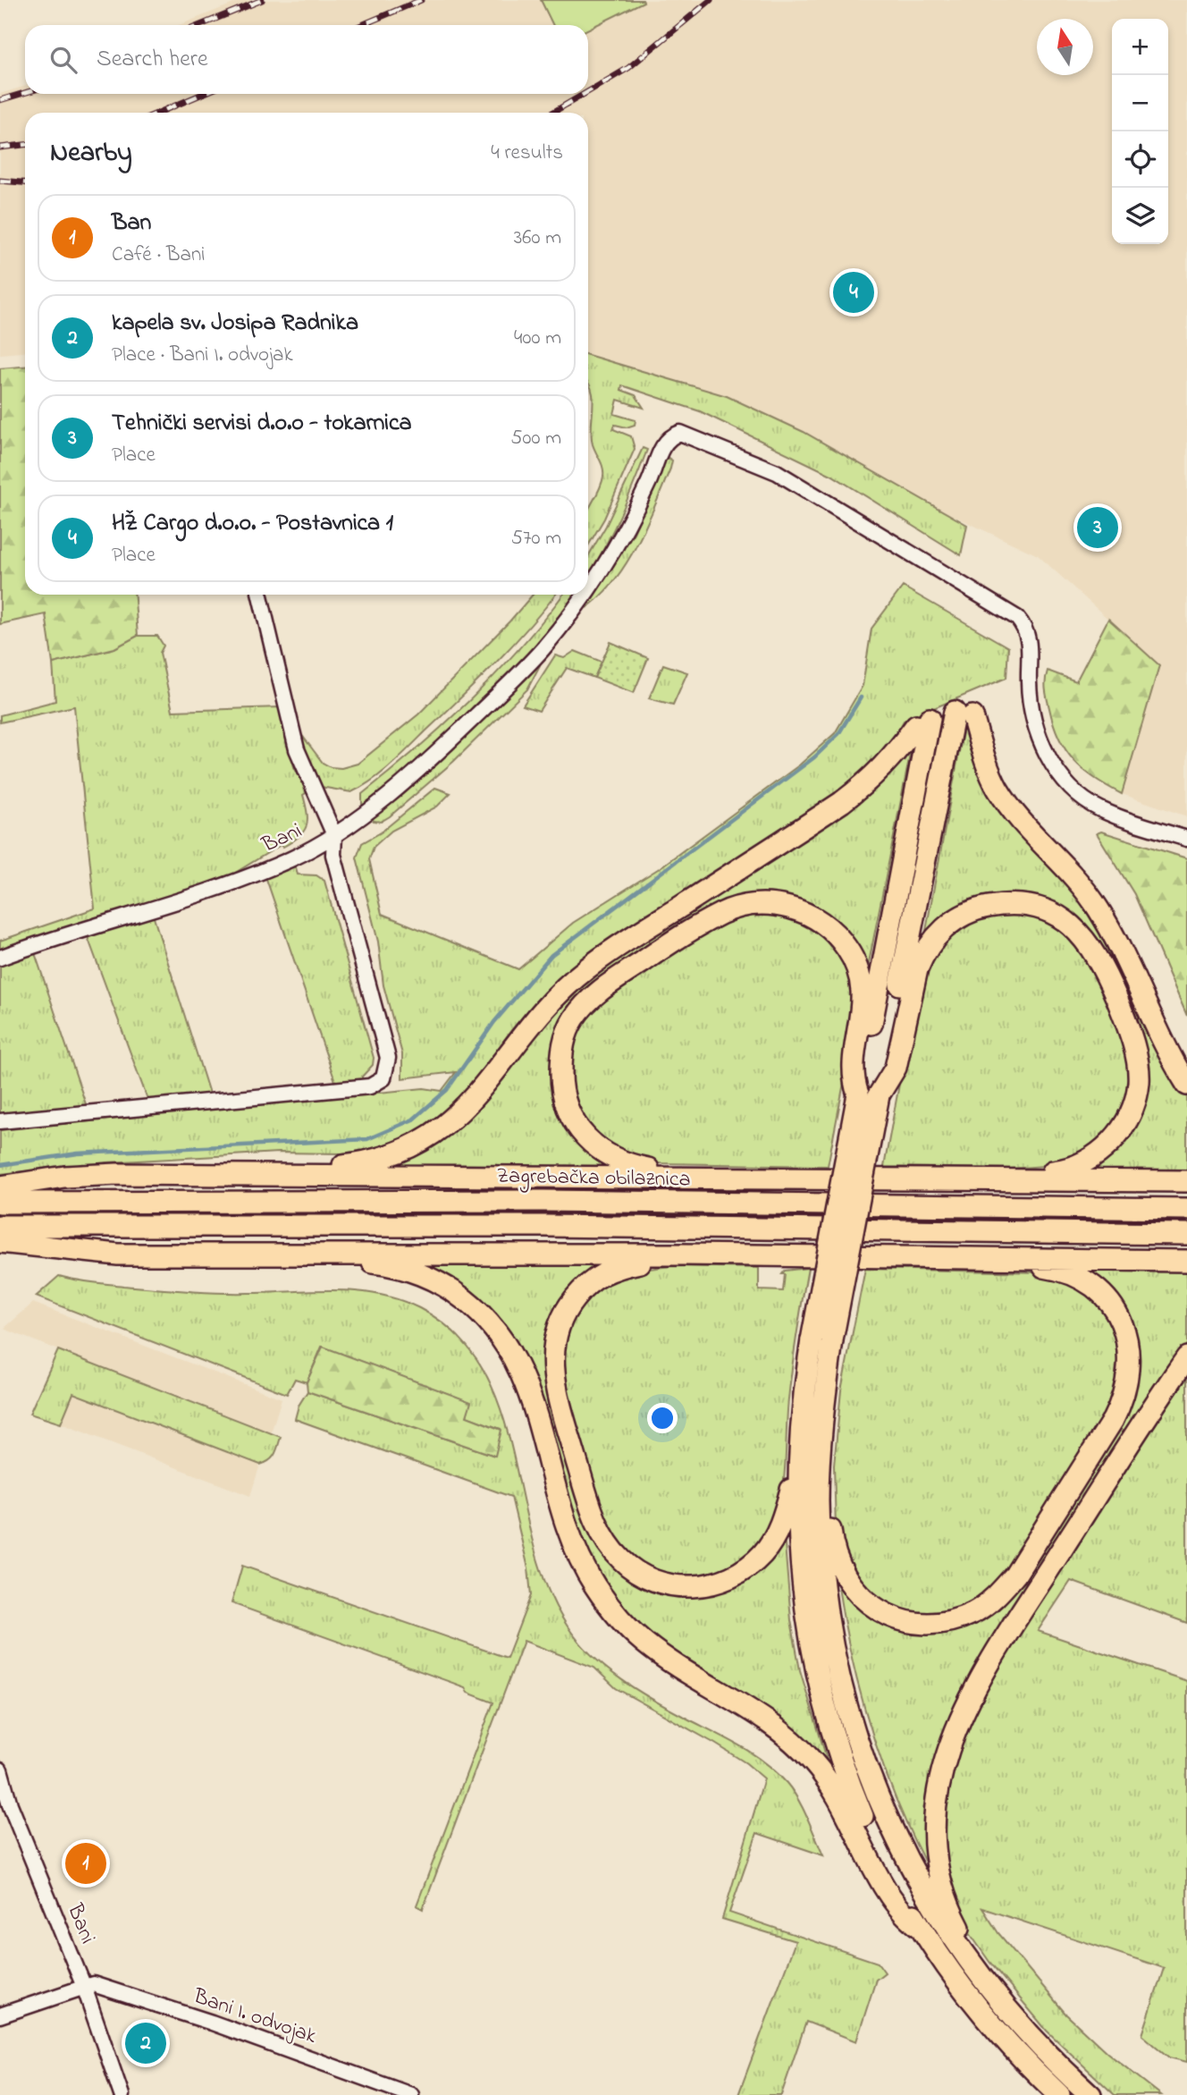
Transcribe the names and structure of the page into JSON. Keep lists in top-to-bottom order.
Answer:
{
  "streets": {
    "highway": ["Zagrebačka obilaznica"],
    "street": ["Bani", "Bani I. odvojak"]
  },
  "crossings": [
    ["Bani", "Bani I. odvojak"]
  ],
  "north": "top",
  "page": {
    "map_buttons": ["+", "−"],
    "search": "Search here",
    "heading": ["Nearby", "4 results"],
    "list": [
      {
        "mark": "1",
        "name": "Ban",
        "note": "Café · Bani",
        "value": "360 m"
      },
      {
        "mark": "2",
        "name": "kapela sv. Josipa Radnika",
        "note": "Place · Bani I. odvojak",
        "value": "400 m"
      },
      {
        "mark": "3",
        "name": "Tehnički servisi d.o.o - tokarnica",
        "note": "Place",
        "value": "500 m"
      },
      {
        "mark": "4",
        "name": "HŽ Cargo d.o.o. - Postavnica 1",
        "note": "Place",
        "value": "570 m"
      }
    ],
    "pins": [
      "4",
      "3",
      "1",
      "2"
    ]
  }
}
